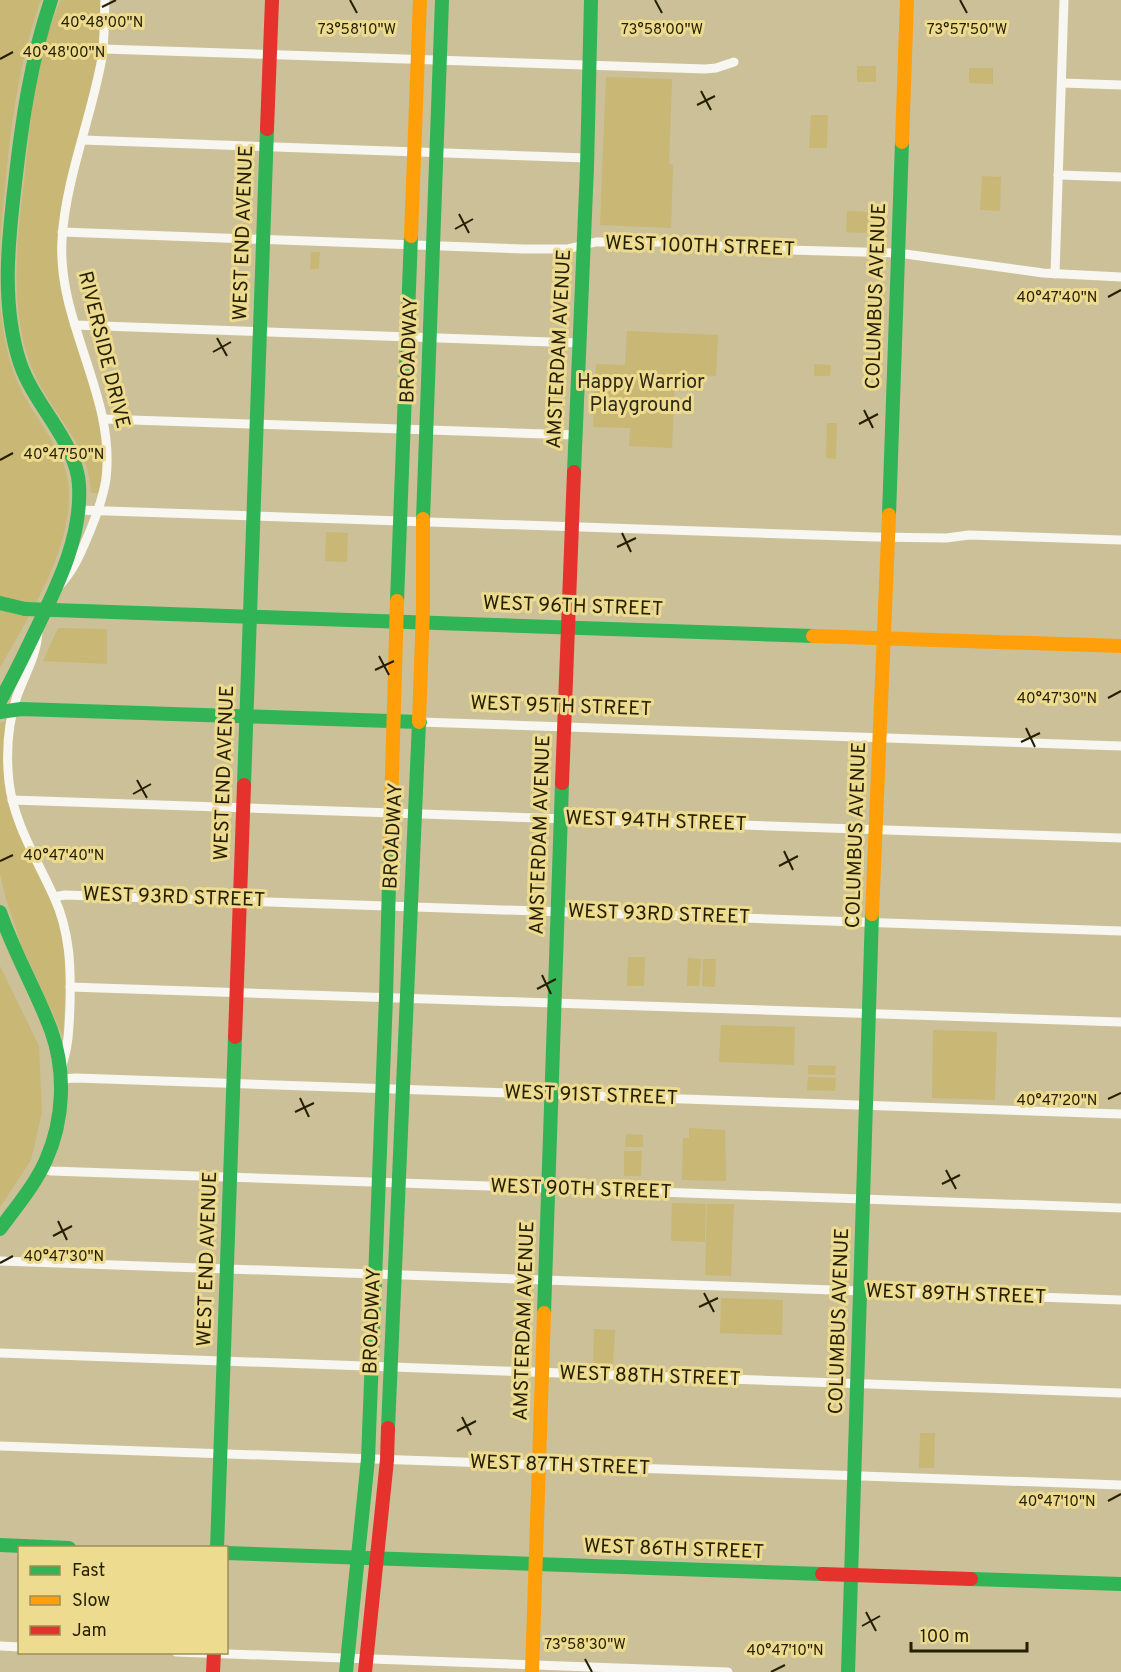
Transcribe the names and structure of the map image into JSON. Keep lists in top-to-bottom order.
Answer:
{
  "streets": {
    "main road": [
      "WEST END AVENUE",
      "COLUMBUS AVENUE",
      "AMSTERDAM AVENUE",
      "RIVERSIDE DRIVE",
      "BROADWAY",
      "WEST 96TH STREET",
      "WEST 95TH STREET",
      "WEST 86TH STREET"
    ],
    "street": [
      "WEST 100TH STREET",
      "WEST 94TH STREET",
      "WEST 93RD STREET",
      "WEST 91ST STREET",
      "WEST 90TH STREET",
      "WEST 89TH STREET",
      "WEST 88TH STREET",
      "WEST 87TH STREET"
    ]
  },
  "crossings": [
    ["WEST END AVENUE", "WEST 100TH STREET"],
    ["WEST END AVENUE", "WEST 96TH STREET"],
    ["WEST END AVENUE", "WEST 95TH STREET"],
    ["WEST END AVENUE", "WEST 94TH STREET"],
    ["WEST END AVENUE", "WEST 93RD STREET"],
    ["WEST END AVENUE", "WEST 91ST STREET"],
    ["WEST END AVENUE", "WEST 90TH STREET"],
    ["WEST END AVENUE", "WEST 89TH STREET"],
    ["WEST END AVENUE", "WEST 88TH STREET"],
    ["WEST END AVENUE", "WEST 87TH STREET"],
    ["WEST 100TH STREET", "COLUMBUS AVENUE"],
    ["WEST 100TH STREET", "AMSTERDAM AVENUE"],
    ["WEST 100TH STREET", "RIVERSIDE DRIVE"],
    ["WEST 100TH STREET", "BROADWAY"],
    ["COLUMBUS AVENUE", "WEST 96TH STREET"],
    ["COLUMBUS AVENUE", "WEST 95TH STREET"],
    ["COLUMBUS AVENUE", "WEST 94TH STREET"],
    ["COLUMBUS AVENUE", "WEST 93RD STREET"],
    ["COLUMBUS AVENUE", "WEST 91ST STREET"],
    ["COLUMBUS AVENUE", "WEST 90TH STREET"],
    ["COLUMBUS AVENUE", "WEST 89TH STREET"],
    ["COLUMBUS AVENUE", "WEST 88TH STREET"],
    ["COLUMBUS AVENUE", "WEST 87TH STREET"],
    ["COLUMBUS AVENUE", "WEST 86TH STREET"],
    ["AMSTERDAM AVENUE", "WEST 96TH STREET"],
    ["AMSTERDAM AVENUE", "WEST 95TH STREET"],
    ["AMSTERDAM AVENUE", "WEST 94TH STREET"],
    ["AMSTERDAM AVENUE", "WEST 93RD STREET"],
    ["AMSTERDAM AVENUE", "WEST 91ST STREET"],
    ["AMSTERDAM AVENUE", "WEST 90TH STREET"],
    ["AMSTERDAM AVENUE", "WEST 89TH STREET"],
    ["AMSTERDAM AVENUE", "WEST 88TH STREET"],
    ["AMSTERDAM AVENUE", "WEST 87TH STREET"],
    ["AMSTERDAM AVENUE", "WEST 86TH STREET"],
    ["RIVERSIDE DRIVE", "WEST 95TH STREET"],
    ["RIVERSIDE DRIVE", "WEST 94TH STREET"],
    ["RIVERSIDE DRIVE", "WEST 93RD STREET"],
    ["RIVERSIDE DRIVE", "WEST 91ST STREET"],
    ["RIVERSIDE DRIVE", "WEST 90TH STREET"],
    ["BROADWAY", "WEST 96TH STREET"],
    ["BROADWAY", "WEST 95TH STREET"],
    ["BROADWAY", "WEST 94TH STREET"],
    ["BROADWAY", "WEST 93RD STREET"],
    ["BROADWAY", "WEST 91ST STREET"],
    ["BROADWAY", "WEST 90TH STREET"],
    ["BROADWAY", "WEST 89TH STREET"],
    ["BROADWAY", "WEST 88TH STREET"],
    ["BROADWAY", "WEST 87TH STREET"],
    ["BROADWAY", "WEST 86TH STREET"]
  ],
  "parks": ["Happy Warrior Playground"],
  "legend": ["Fast", "Slow", "Jam"],
  "scale_bar": "100 m",
  "coordinates": [
    "40°48'00\"N",
    "73°58'10\"W",
    "73°58'00\"W",
    "73°57'50\"W",
    "40°47'40\"N",
    "40°47'50\"N",
    "40°47'30\"N",
    "40°47'20\"N",
    "40°47'10\"N",
    "73°58'30\"W"
  ]
}
